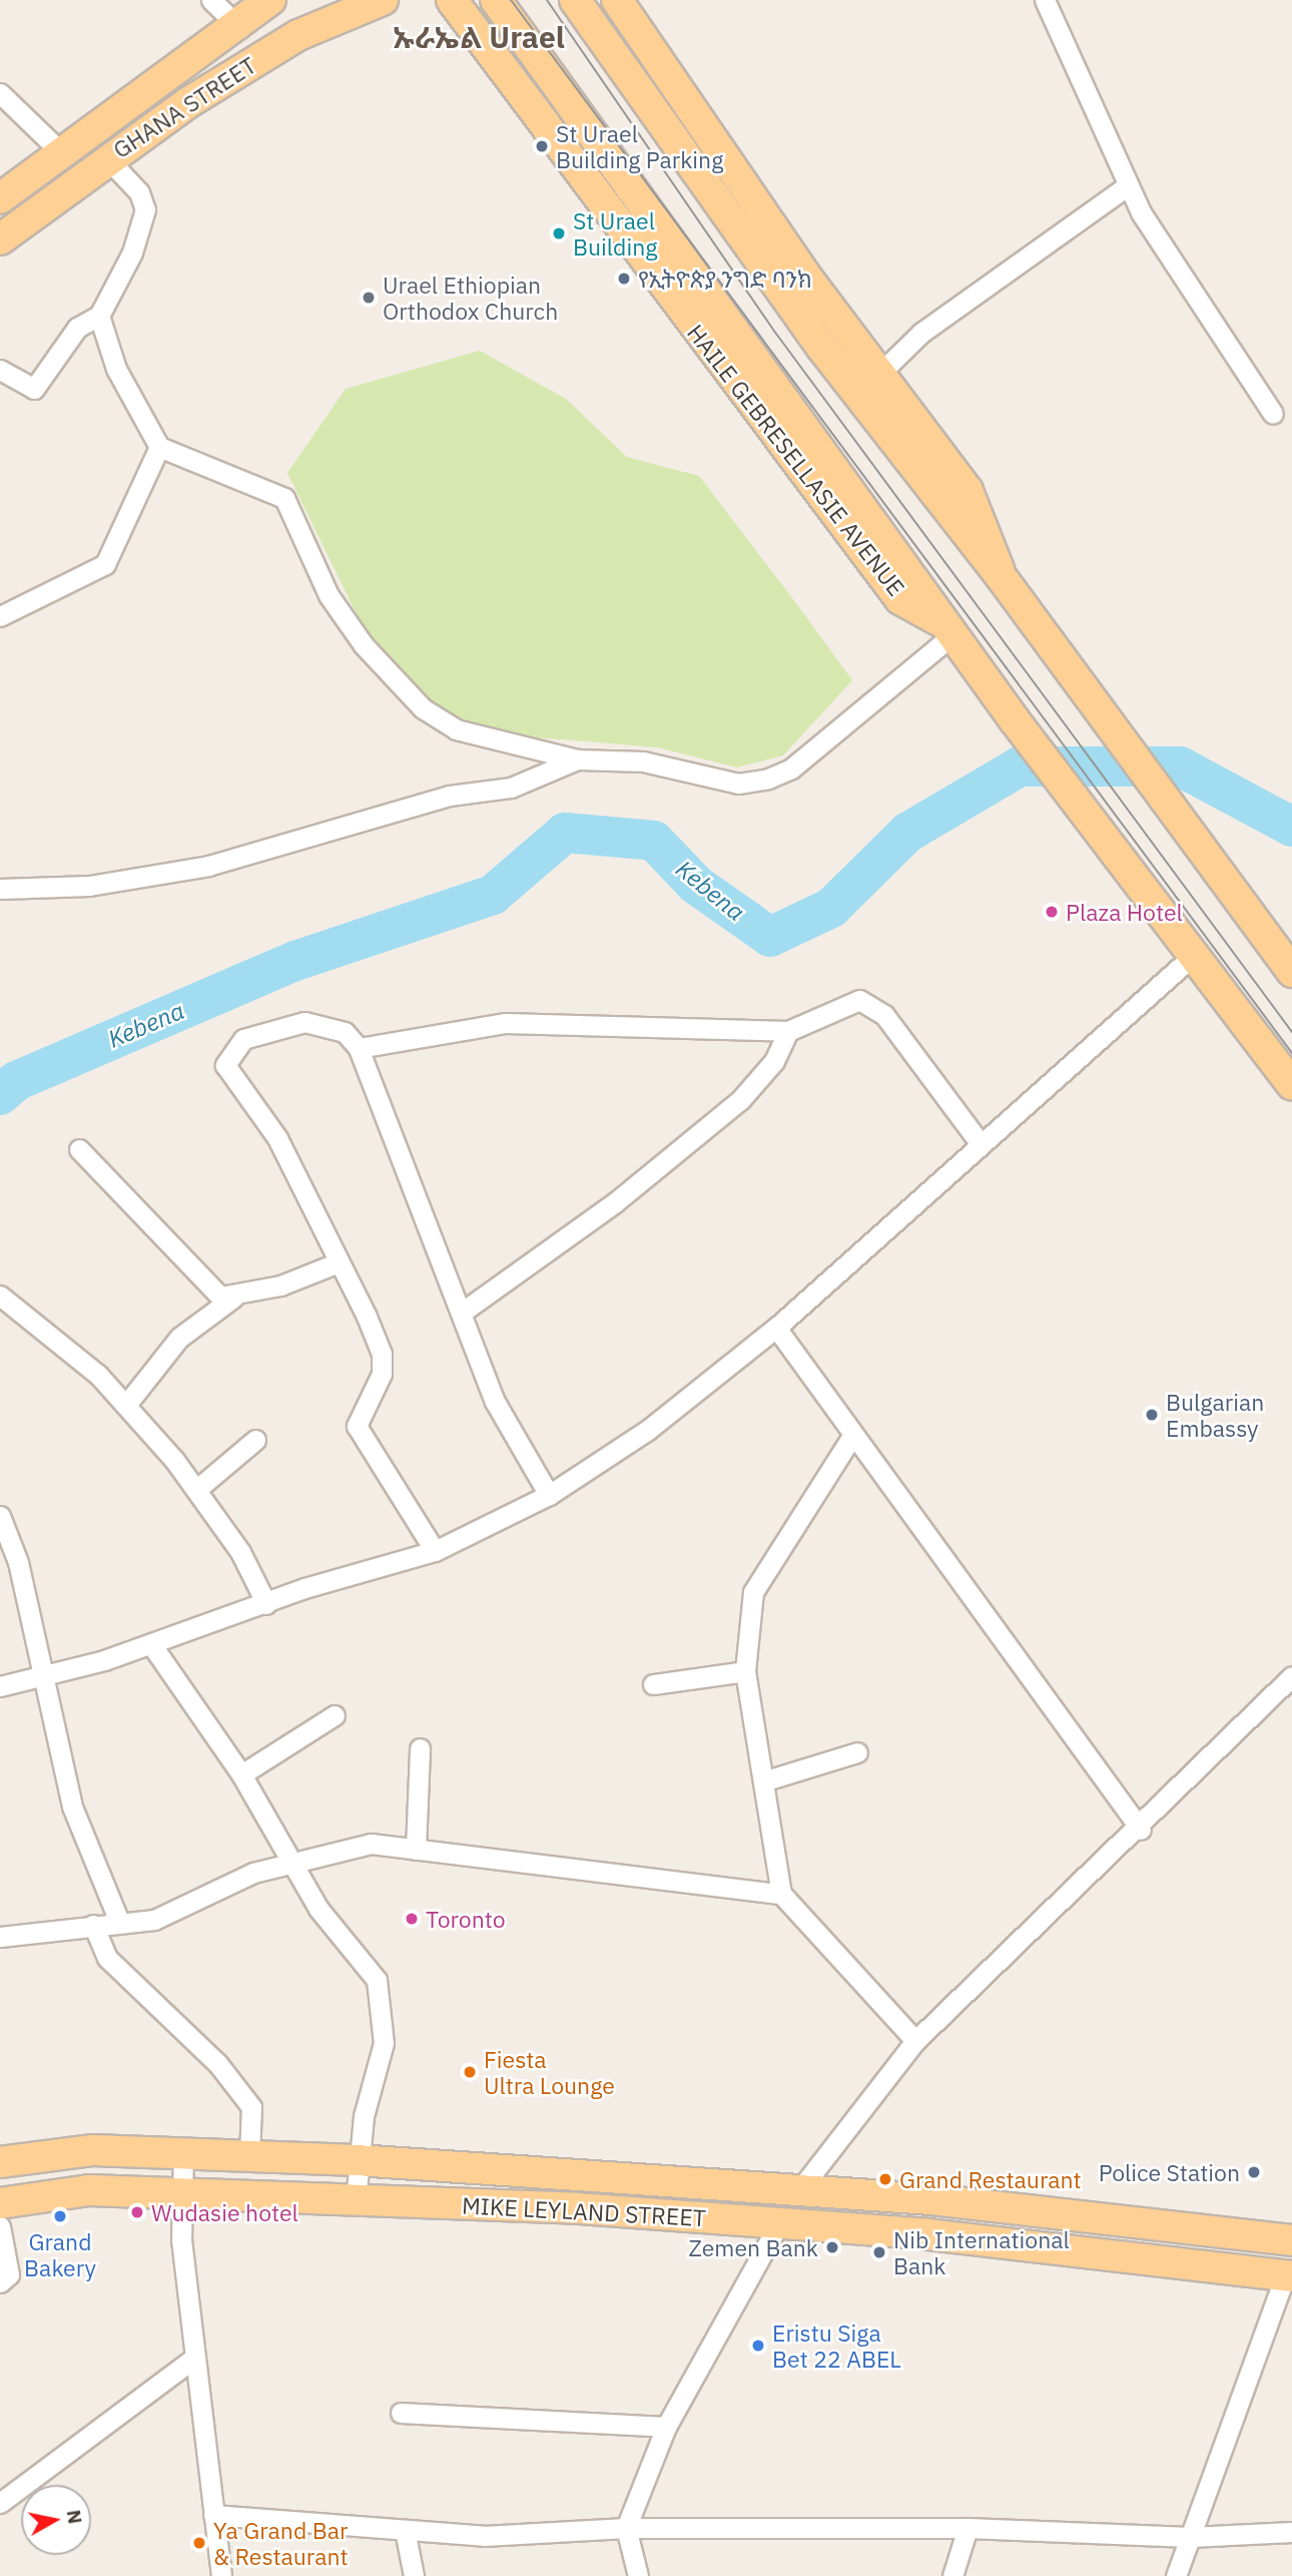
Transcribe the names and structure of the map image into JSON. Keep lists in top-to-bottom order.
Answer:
{
  "streets": {
    "main road": ["GHANA STREET", "HAILE GEBRESELLASIE AVENUE", "MIKE LEYLAND STREET"]
  },
  "districts": ["ኡራኤል Urael"],
  "water": ["Kebena"],
  "places": [
    "St Urael Building Parking",
    "St Urael Building",
    "የኢትዮጵያ ንግድ ባንክ",
    "Urael Ethiopian Orthodox Church",
    "Plaza Hotel",
    "Bulgarian Embassy",
    "Toronto",
    "Fiesta Ultra Lounge",
    "Police Station",
    "Grand Restaurant",
    "Wudasie hotel",
    "Grand Bakery",
    "Zemen Bank",
    "Nib International Bank",
    "Eristu Siga Bet 22 ABEL",
    "Ya Grand Bar & Restaurant"
  ],
  "north": "right"
}
